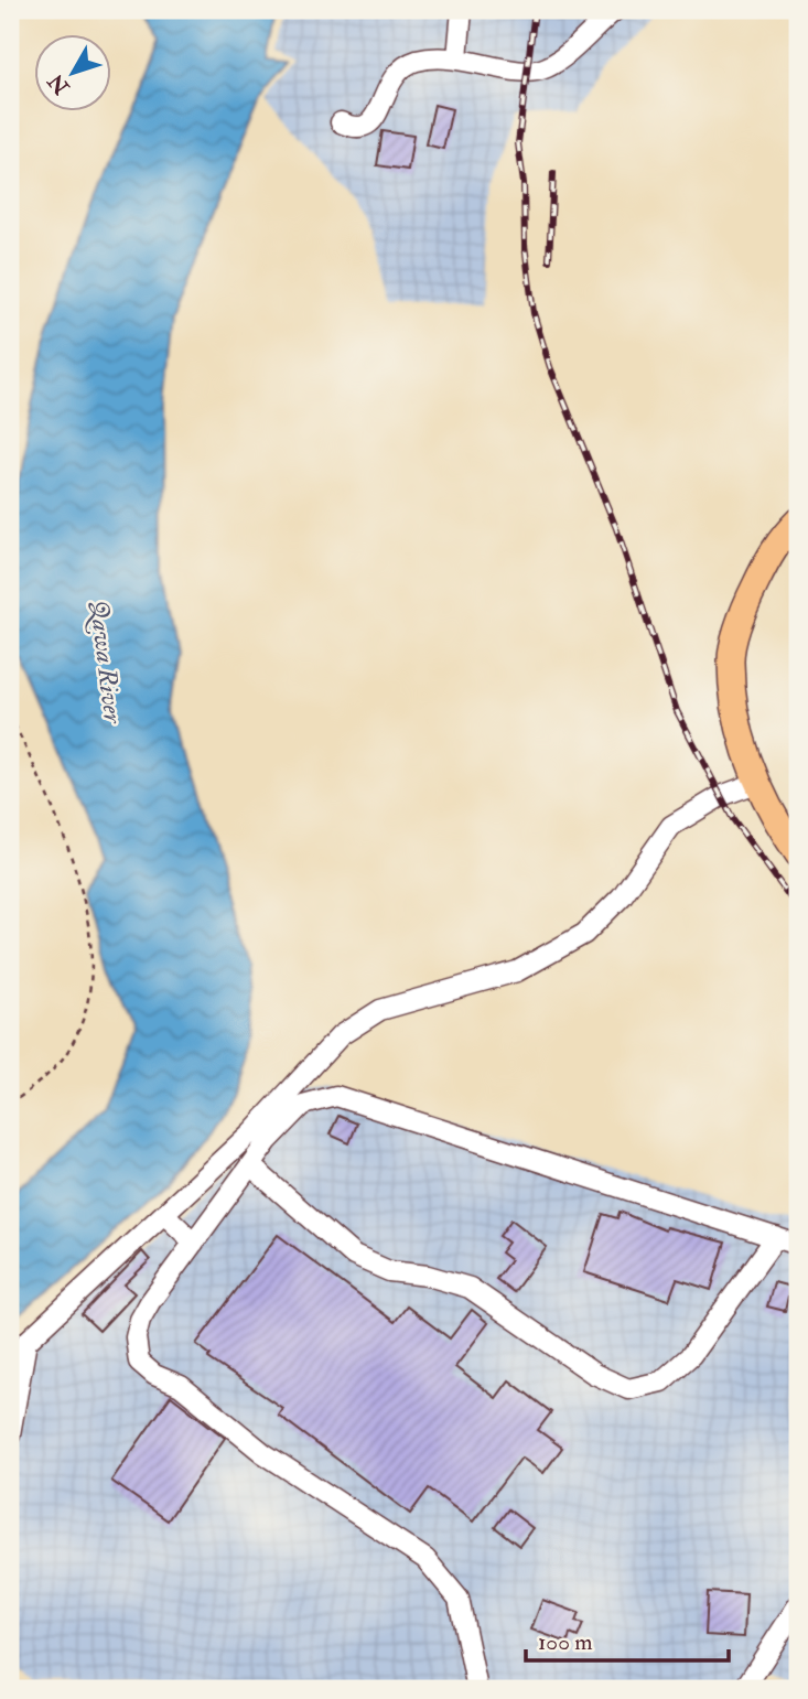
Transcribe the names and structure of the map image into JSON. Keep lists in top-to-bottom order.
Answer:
{
  "water": ["Qawa River"],
  "scale_bar": "100 m",
  "north": "bottom left"
}
